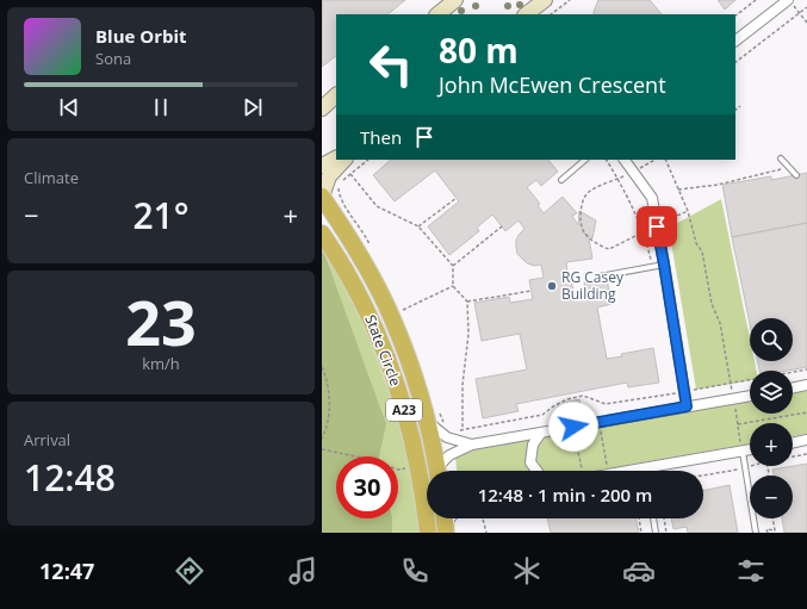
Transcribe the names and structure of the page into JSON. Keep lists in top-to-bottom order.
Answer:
{
  "streets": {
    "highway": ["State Circle", "A23"]
  },
  "places": ["RG Casey Building"],
  "page": {
    "turn": ["80 m", "John McEwen Crescent"],
    "song": ["Blue Orbit", "Sona"],
    "then": "Then",
    "tile": [
      "Climate",
      ["23", "km/h"],
      ["Arrival", "12:48"]
    ],
    "heat": ["−", "21°", "+"],
    "map_buttons": ["+", "−"],
    "limit": "30",
    "trip": "12:48 · 1 min · 200 m",
    "tabs": "12:47"
  }
}
